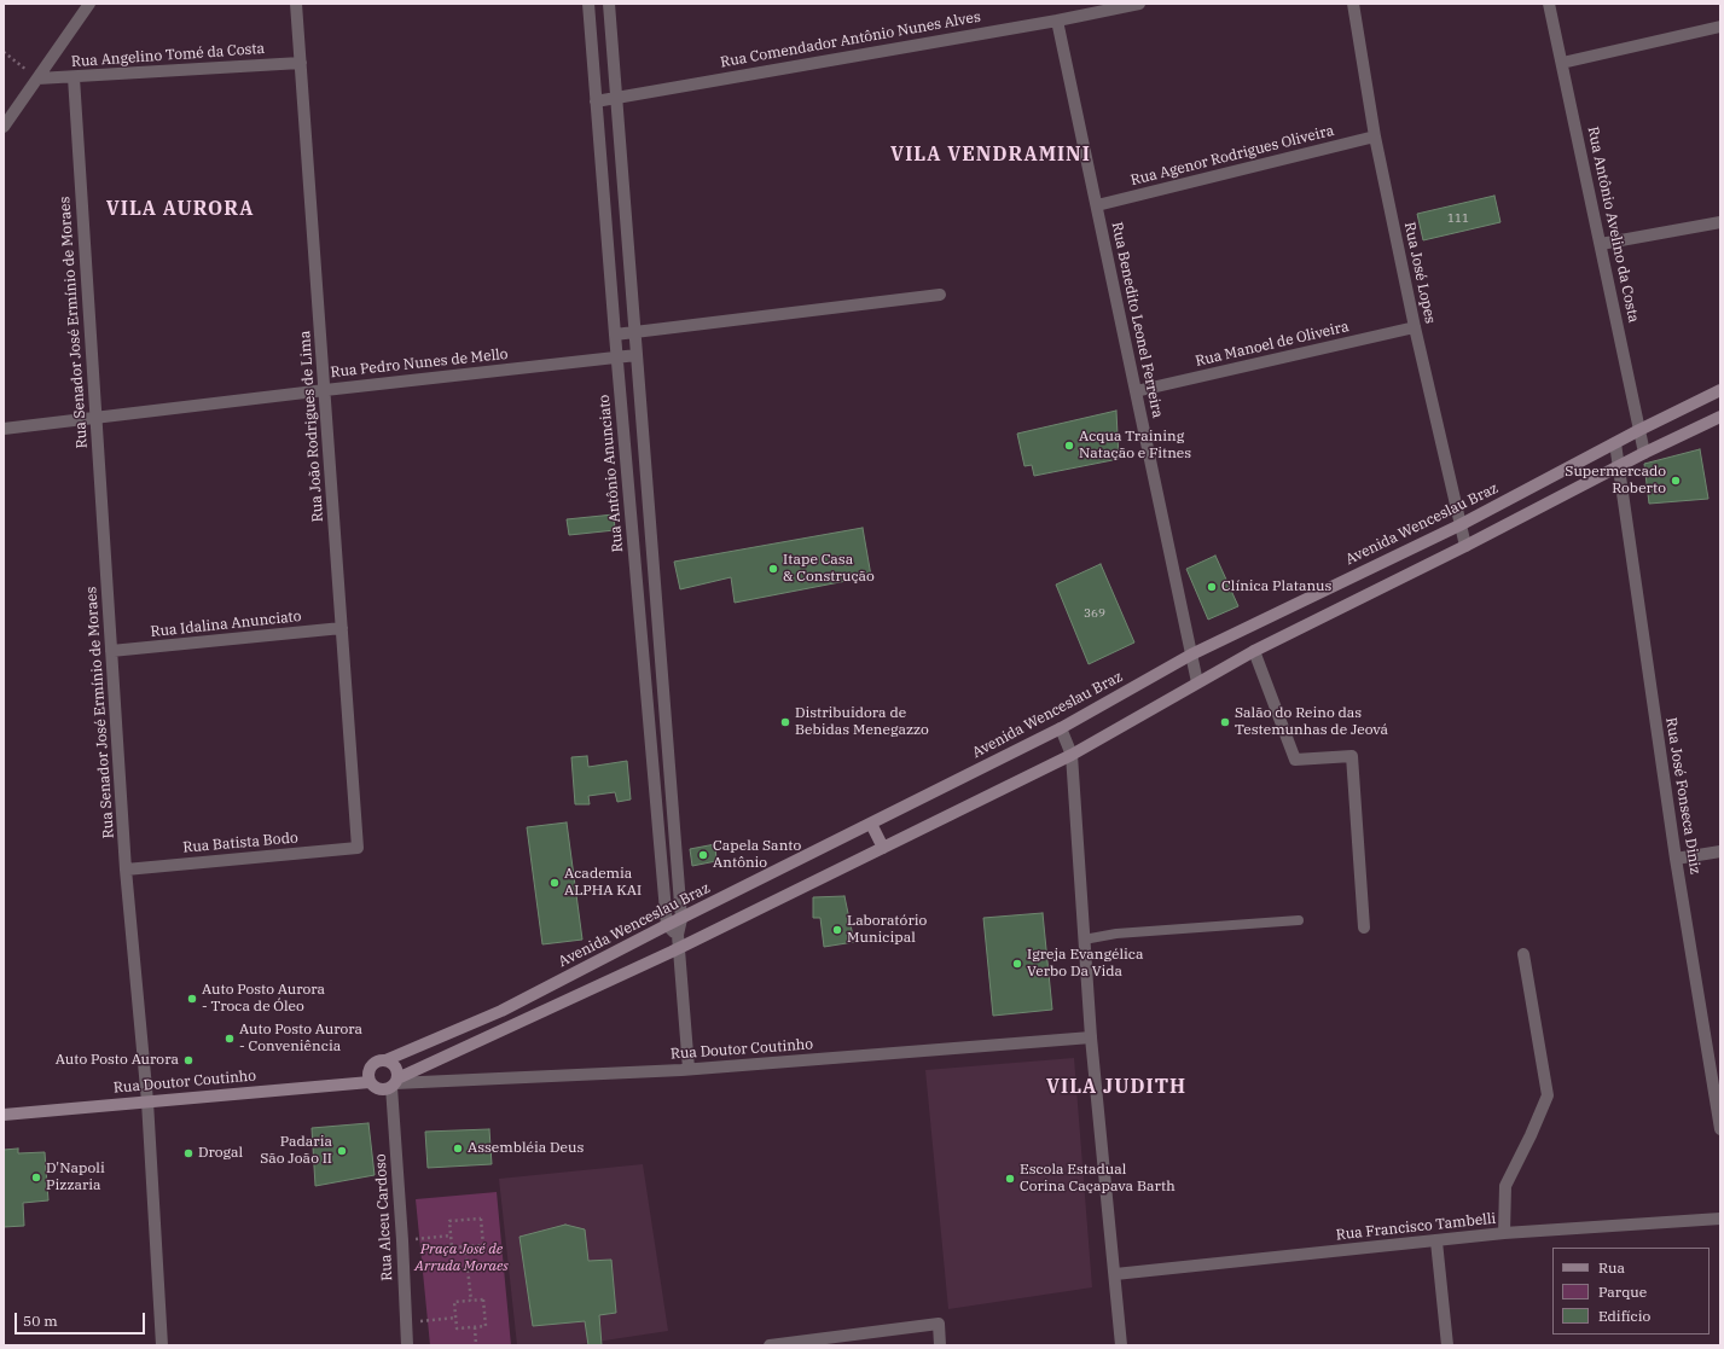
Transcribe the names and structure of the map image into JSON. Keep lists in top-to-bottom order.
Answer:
{
  "streets": {
    "main road": ["Avenida Wenceslau Braz", "Rua Doutor Coutinho"],
    "street": [
      "Rua Comendador Antônio Nunes Alves",
      "Rua Angelino Tomé da Costa",
      "Rua Agenor Rodrigues Oliveira",
      "Rua Antônio Avelino da Costa",
      "Rua José Lopes",
      "Rua Benedito Leonel Ferreira",
      "Rua Senador José Ermínio de Moraes",
      "Rua Manoel de Oliveira",
      "Rua Pedro Nunes de Mello",
      "Rua João Rodrigues de Lima",
      "Rua Antônio Anunciato",
      "Rua Idalina Anunciato",
      "Rua José Fonseca Diniz",
      "Rua Batista Bodo",
      "Rua Alceu Cardoso",
      "Rua Francisco Tambelli"
    ]
  },
  "crossings": [
    ["Rua Comendador Antônio Nunes Alves", "Rua Benedito Leonel Ferreira"],
    ["Rua Comendador Antônio Nunes Alves", "Rua Antônio Anunciato"],
    ["Rua Angelino Tomé da Costa", "Rua Senador José Ermínio de Moraes"],
    ["Rua Angelino Tomé da Costa", "Rua João Rodrigues de Lima"],
    ["Rua Agenor Rodrigues Oliveira", "Rua José Lopes"],
    ["Rua Agenor Rodrigues Oliveira", "Rua Benedito Leonel Ferreira"],
    ["Rua Antônio Avelino da Costa", "Avenida Wenceslau Braz"],
    ["Rua José Lopes", "Rua Manoel de Oliveira"],
    ["Rua José Lopes", "Avenida Wenceslau Braz"],
    ["Rua Benedito Leonel Ferreira", "Rua Manoel de Oliveira"],
    ["Rua Benedito Leonel Ferreira", "Avenida Wenceslau Braz"],
    ["Rua Senador José Ermínio de Moraes", "Rua Pedro Nunes de Mello"],
    ["Rua Senador José Ermínio de Moraes", "Rua Idalina Anunciato"],
    ["Rua Senador José Ermínio de Moraes", "Rua Batista Bodo"],
    ["Rua Senador José Ermínio de Moraes", "Rua Doutor Coutinho"],
    ["Rua Pedro Nunes de Mello", "Rua João Rodrigues de Lima"],
    ["Rua Pedro Nunes de Mello", "Rua Antônio Anunciato"],
    ["Rua João Rodrigues de Lima", "Rua Idalina Anunciato"],
    ["Rua João Rodrigues de Lima", "Rua Batista Bodo"],
    ["Rua Antônio Anunciato", "Avenida Wenceslau Braz"],
    ["Avenida Wenceslau Braz", "Rua José Fonseca Diniz"],
    ["Avenida Wenceslau Braz", "Rua Doutor Coutinho"],
    ["Avenida Wenceslau Braz", "Rua Alceu Cardoso"],
    ["Rua Doutor Coutinho", "Rua Alceu Cardoso"]
  ],
  "districts": ["VILA VENDRAMINI", "VILA AURORA", "VILA JUDITH"],
  "parks": ["Praça José de Arruda Moraes"],
  "places": [
    "Acqua Training Natação e Fitnes",
    "Supermercado Roberto",
    "Itape Casa & Construção",
    "Clínica Platanus",
    "Distribuidora de Bebidas Menegazzo",
    "Salão do Reino das Testemunhas de Jeová",
    "Capela Santo Antônio",
    "Academia ALPHA KAI",
    "Laboratório Municipal",
    "Igreja Evangélica Verbo Da Vida",
    "Auto Posto Aurora - Troca de Óleo",
    "Auto Posto Aurora - Conveniência",
    "Auto Posto Aurora",
    "Assembléia Deus",
    "Padaria São João II",
    "Drogal",
    "D'Napoli Pizzaria",
    "Escola Estadual Corina Caçapava Barth"
  ],
  "house_numbers": ["111", "369"],
  "legend": ["Rua", "Parque", "Edifício"],
  "scale_bar": "50 m"
}
